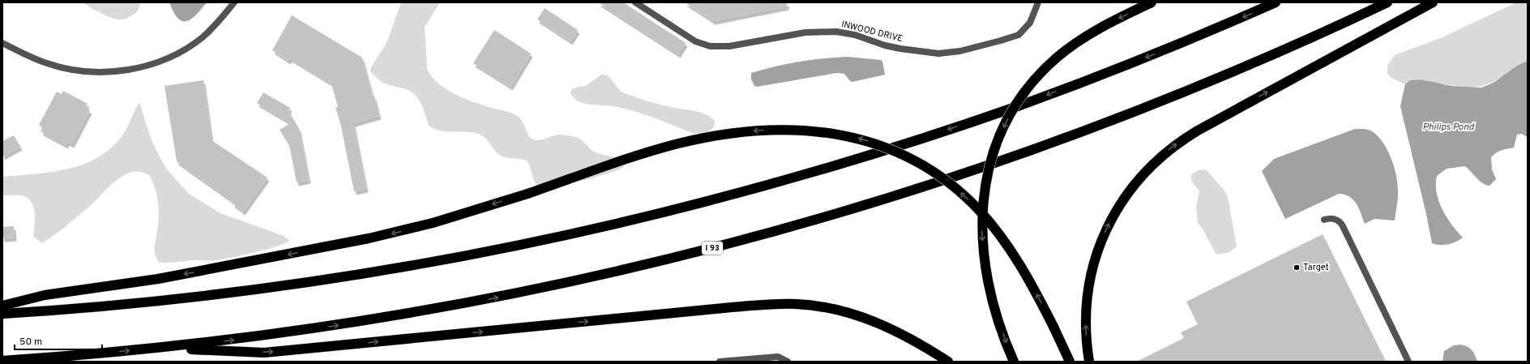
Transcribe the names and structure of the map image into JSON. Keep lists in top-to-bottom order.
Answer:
{
  "streets": {
    "highway": ["I 93"],
    "street": ["INWOOD DRIVE"]
  },
  "water": ["Philips Pond"],
  "places": ["Target"],
  "scale_bar": "50 m"
}
